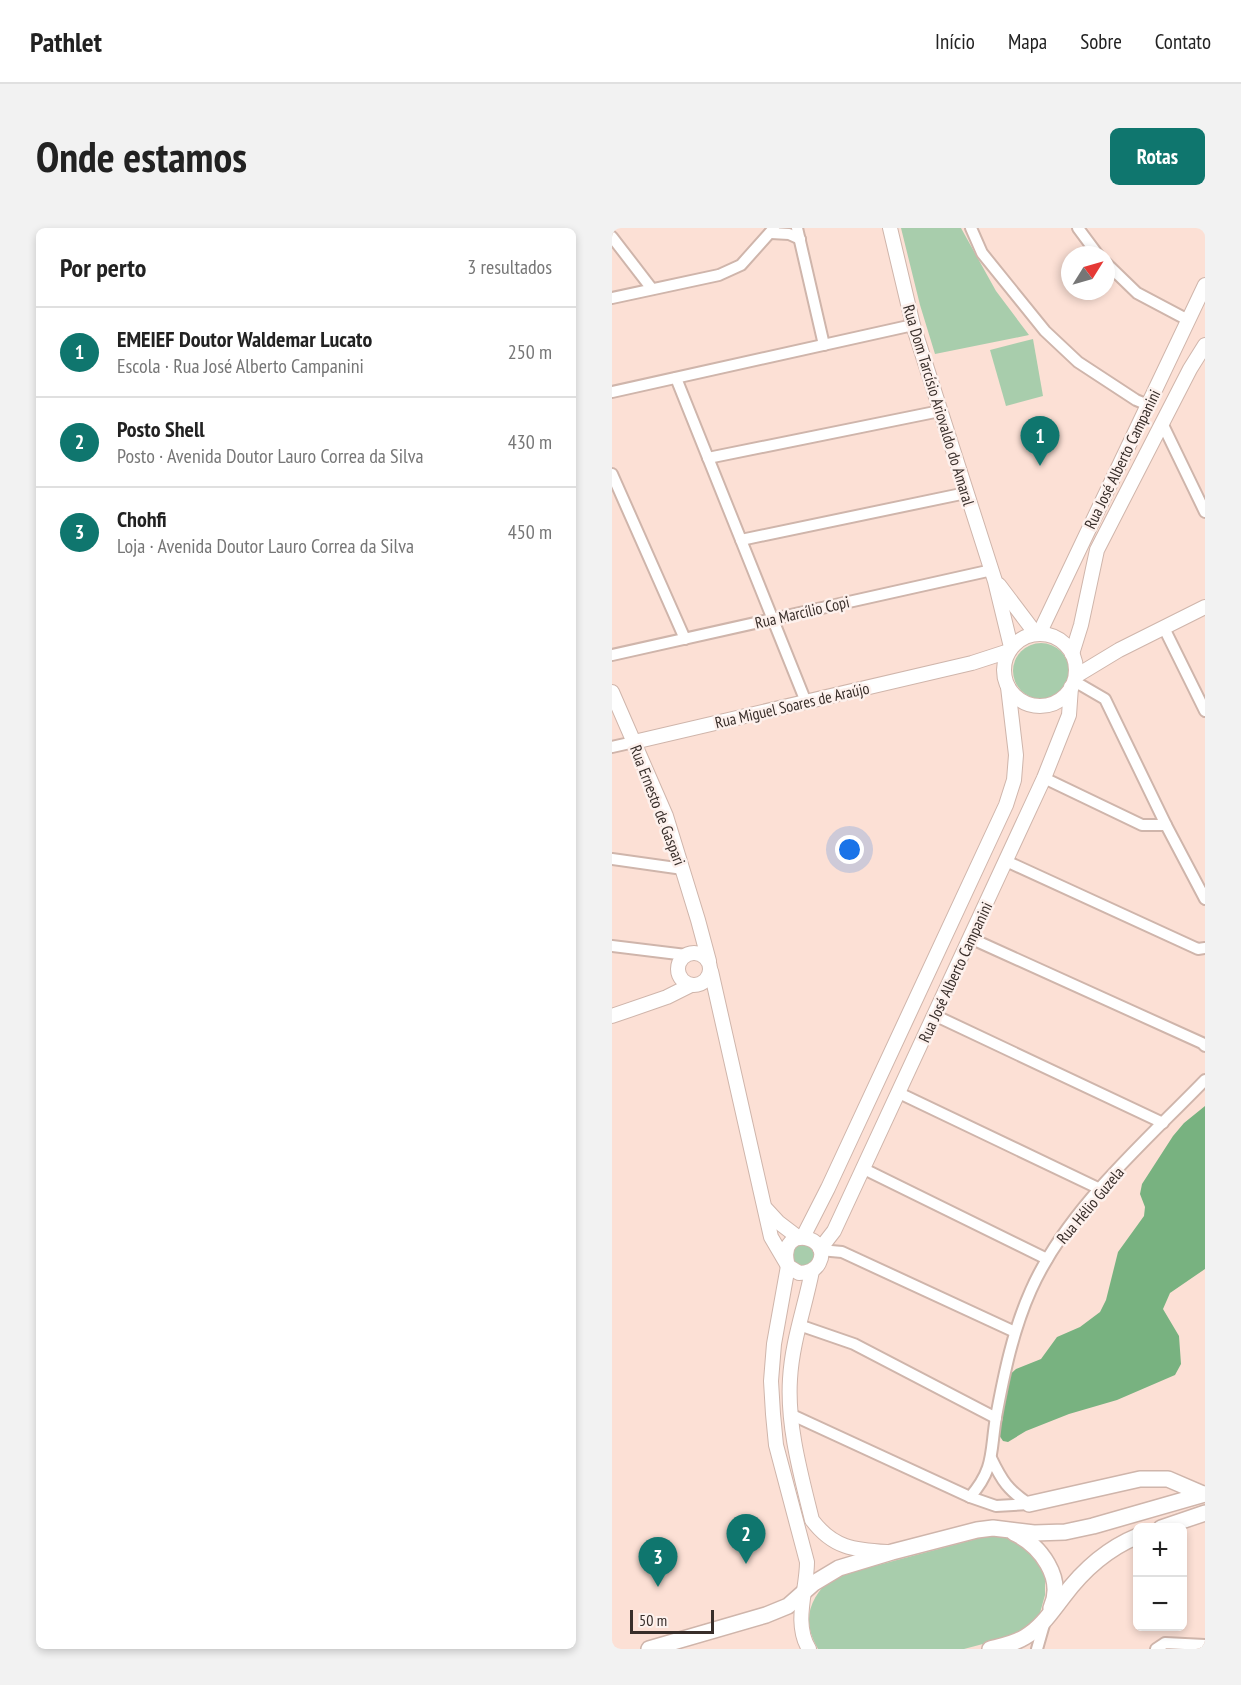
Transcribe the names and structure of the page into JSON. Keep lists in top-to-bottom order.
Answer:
{
  "streets": {
    "street": [
      "Rua Dom Tarcísio Ariovaldo do Amaral",
      "Rua José Alberto Campanini",
      "Rua Marcílio Copi",
      "Rua Miguel Soares de Araújo",
      "Rua Ernesto de Gaspari",
      "Rua Hélio Guzela"
    ]
  },
  "crossings": [
    ["Rua Dom Tarcísio Ariovaldo do Amaral", "Rua José Alberto Campanini"],
    ["Rua Dom Tarcísio Ariovaldo do Amaral", "Rua Marcílio Copi"],
    ["Rua Dom Tarcísio Ariovaldo do Amaral", "Rua Miguel Soares de Araújo"],
    ["Rua José Alberto Campanini", "Rua Miguel Soares de Araújo"],
    ["Rua José Alberto Campanini", "Rua Ernesto de Gaspari"],
    ["Rua Miguel Soares de Araújo", "Rua Ernesto de Gaspari"]
  ],
  "scale_bar": "50 m",
  "north": "top right",
  "page": {
    "header": "Pathlet",
    "nav": [
      "Início",
      "Mapa",
      "Sobre",
      "Contato"
    ],
    "buttons": "Rotas",
    "title": "Onde estamos",
    "heading": ["Por perto", "3 resultados"],
    "list": [
      {
        "mark": "1",
        "name": "EMEIEF Doutor Waldemar Lucato",
        "note": "Escola · Rua José Alberto Campanini",
        "value": "250 m"
      },
      {
        "mark": "2",
        "name": "Posto Shell",
        "note": "Posto · Avenida Doutor Lauro Correa da Silva",
        "value": "430 m"
      },
      {
        "mark": "3",
        "name": "Chohfi",
        "note": "Loja · Avenida Doutor Lauro Correa da Silva",
        "value": "450 m"
      }
    ],
    "pins": ["1", "2", "3"],
    "map_buttons": ["+", "−"],
    "scale": "50 m"
  }
}
